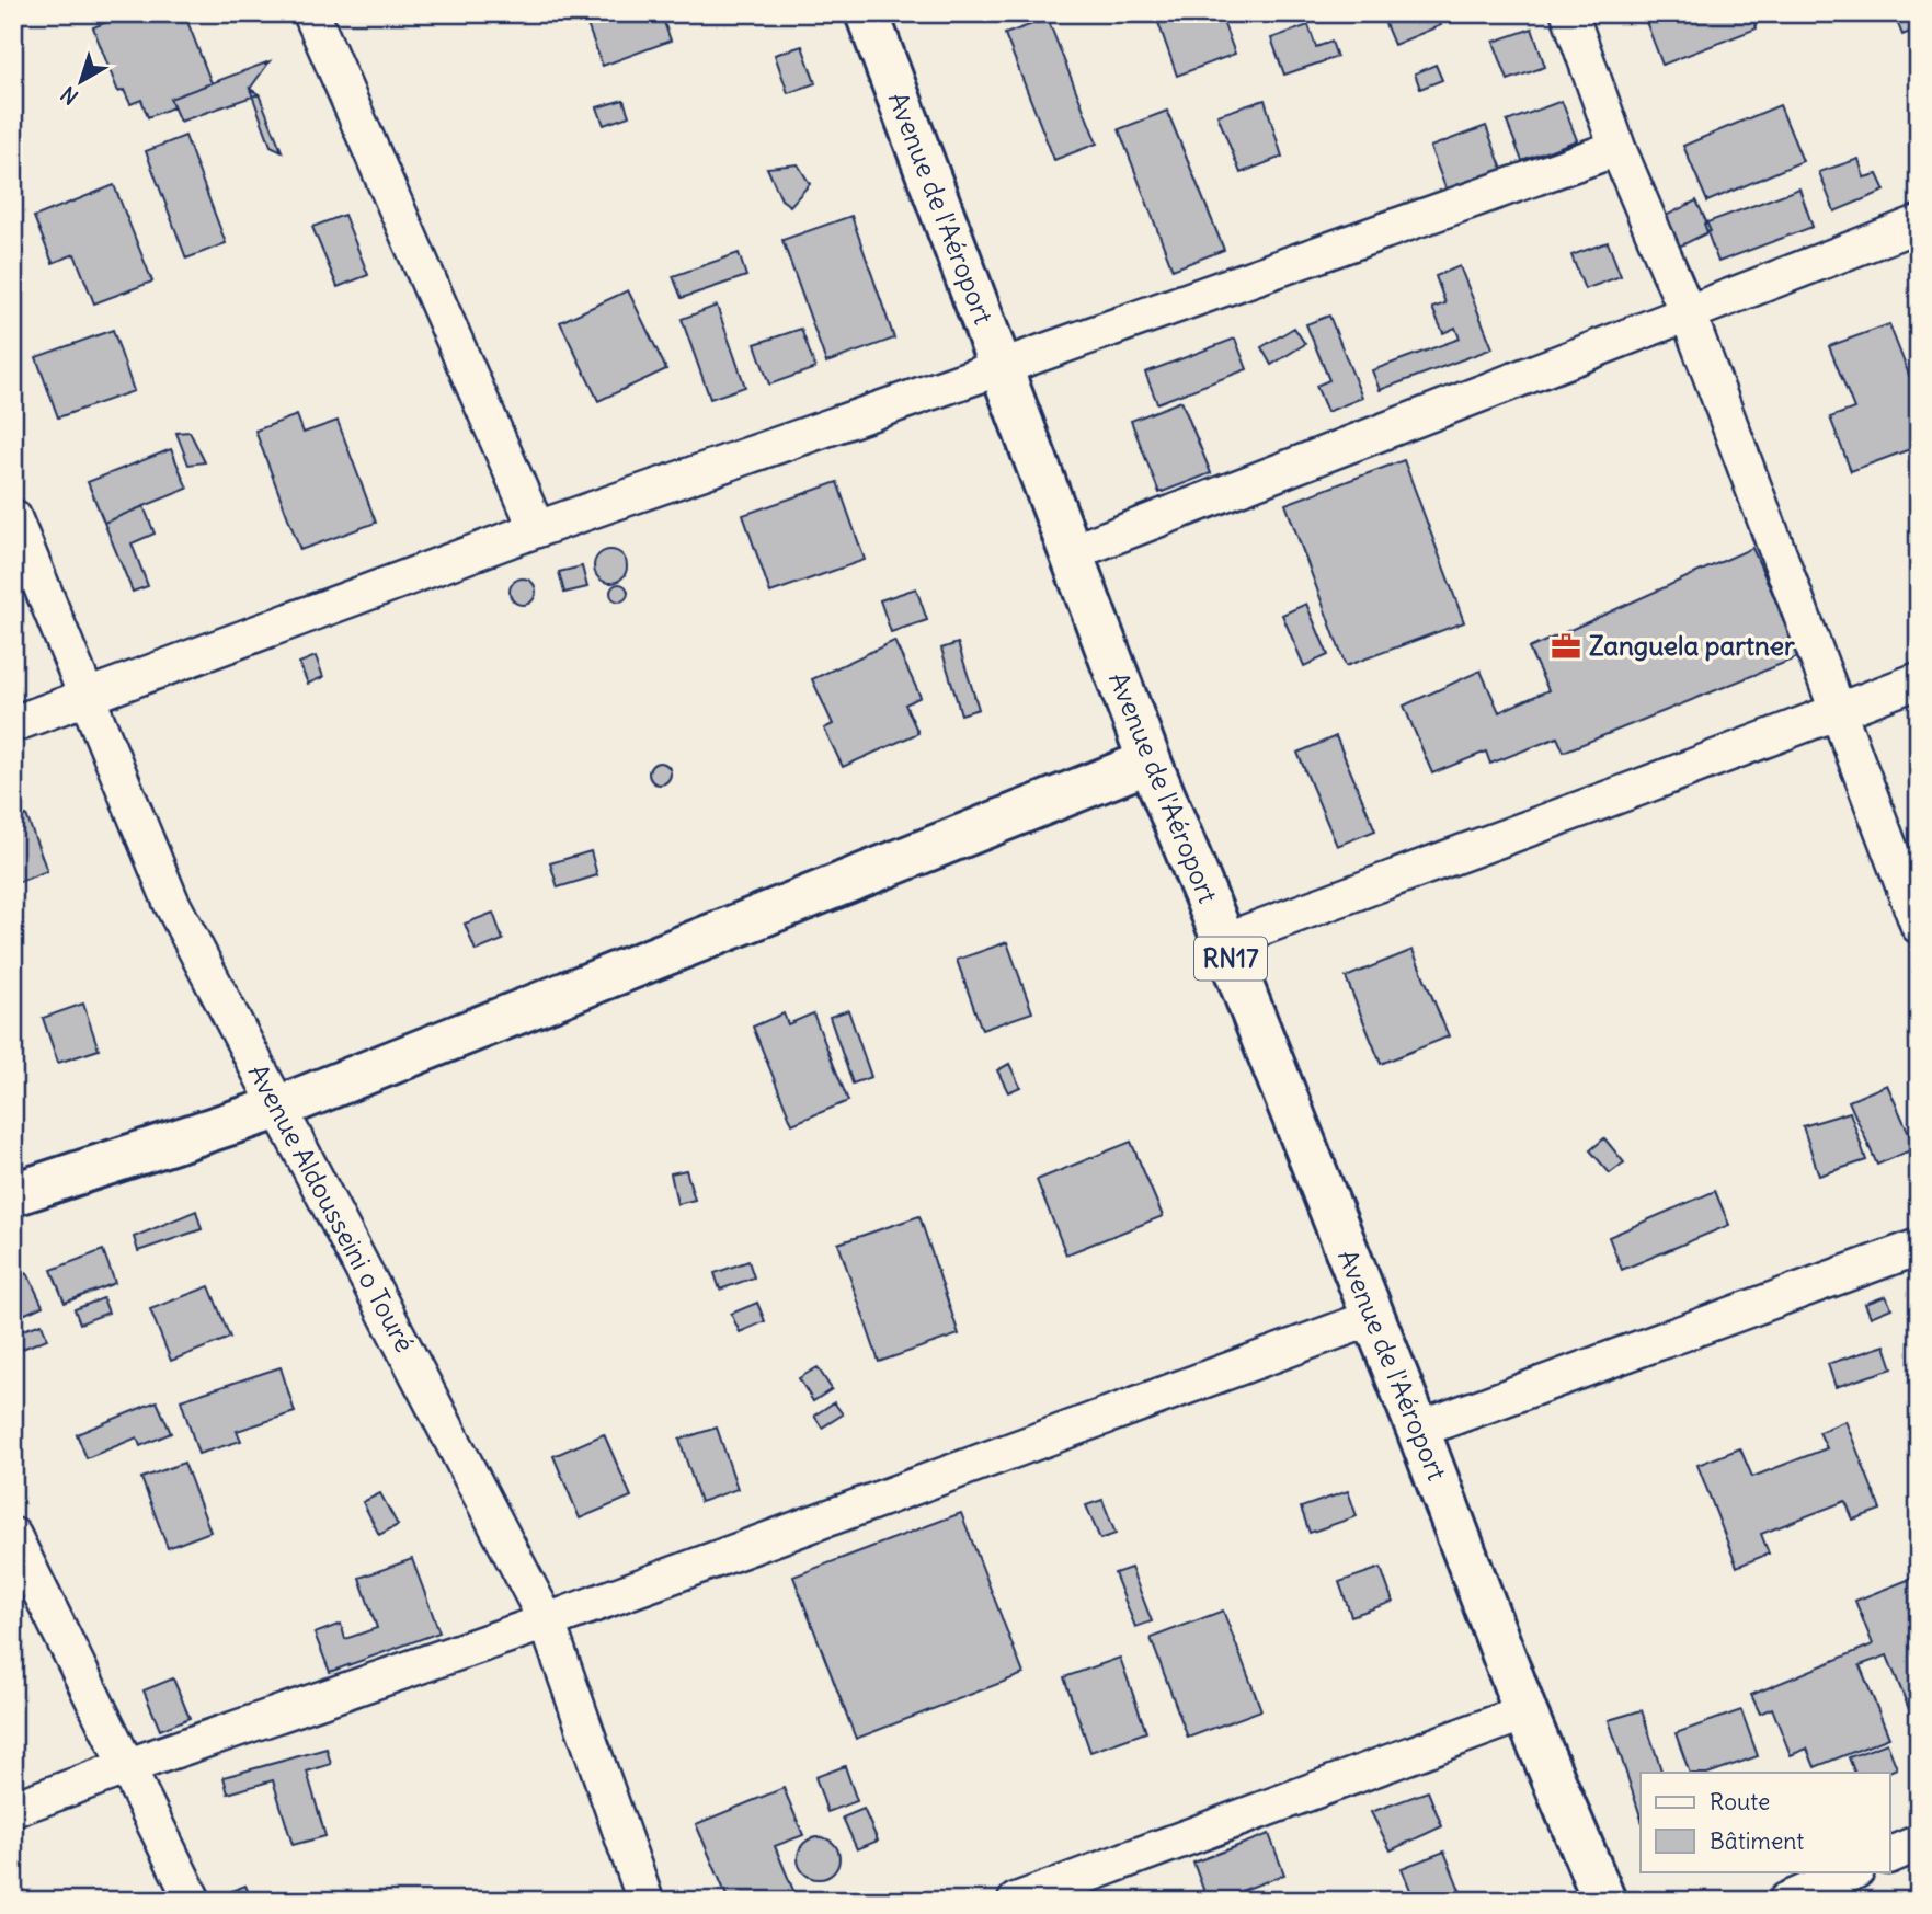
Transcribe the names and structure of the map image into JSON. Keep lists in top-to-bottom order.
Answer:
{
  "streets": {
    "main road": ["Avenue de l'Aéroport", "RN17"],
    "street": ["Avenue Aldousseini o Touré"]
  },
  "places": {
    "office": ["Zanguela partner"]
  },
  "legend": ["Route", "Bâtiment"],
  "north": "bottom left"
}
